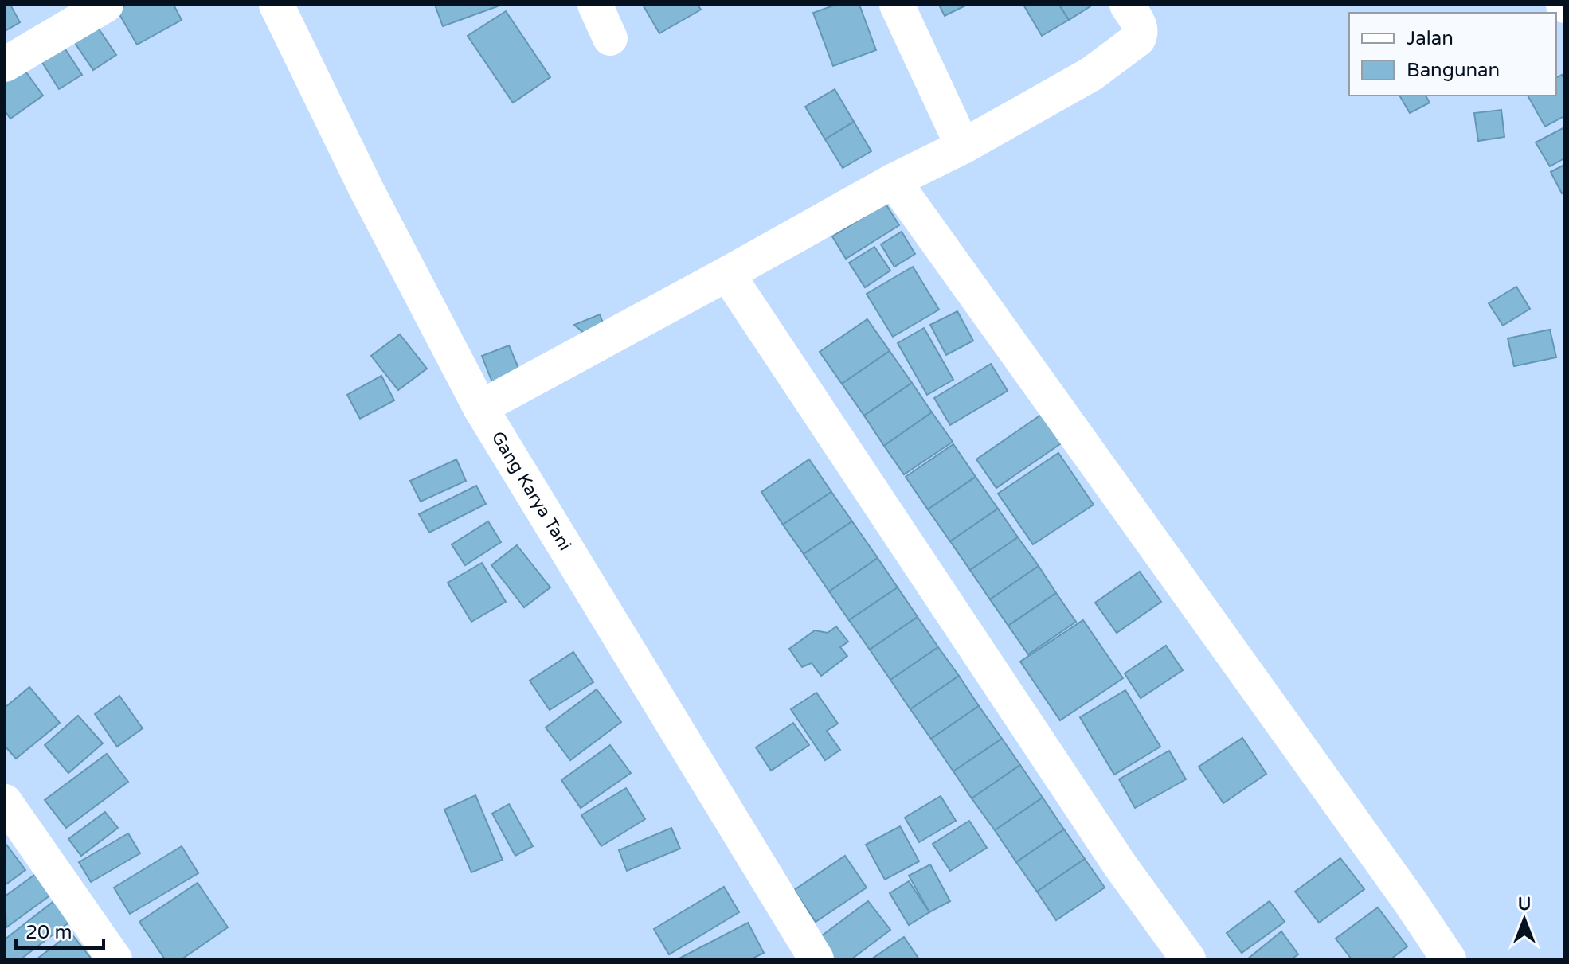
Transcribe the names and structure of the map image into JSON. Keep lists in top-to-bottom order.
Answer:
{
  "streets": {
    "street": ["Gang Karya Tani"]
  },
  "legend": ["Jalan", "Bangunan"],
  "scale_bar": "20 m",
  "north": "top"
}
